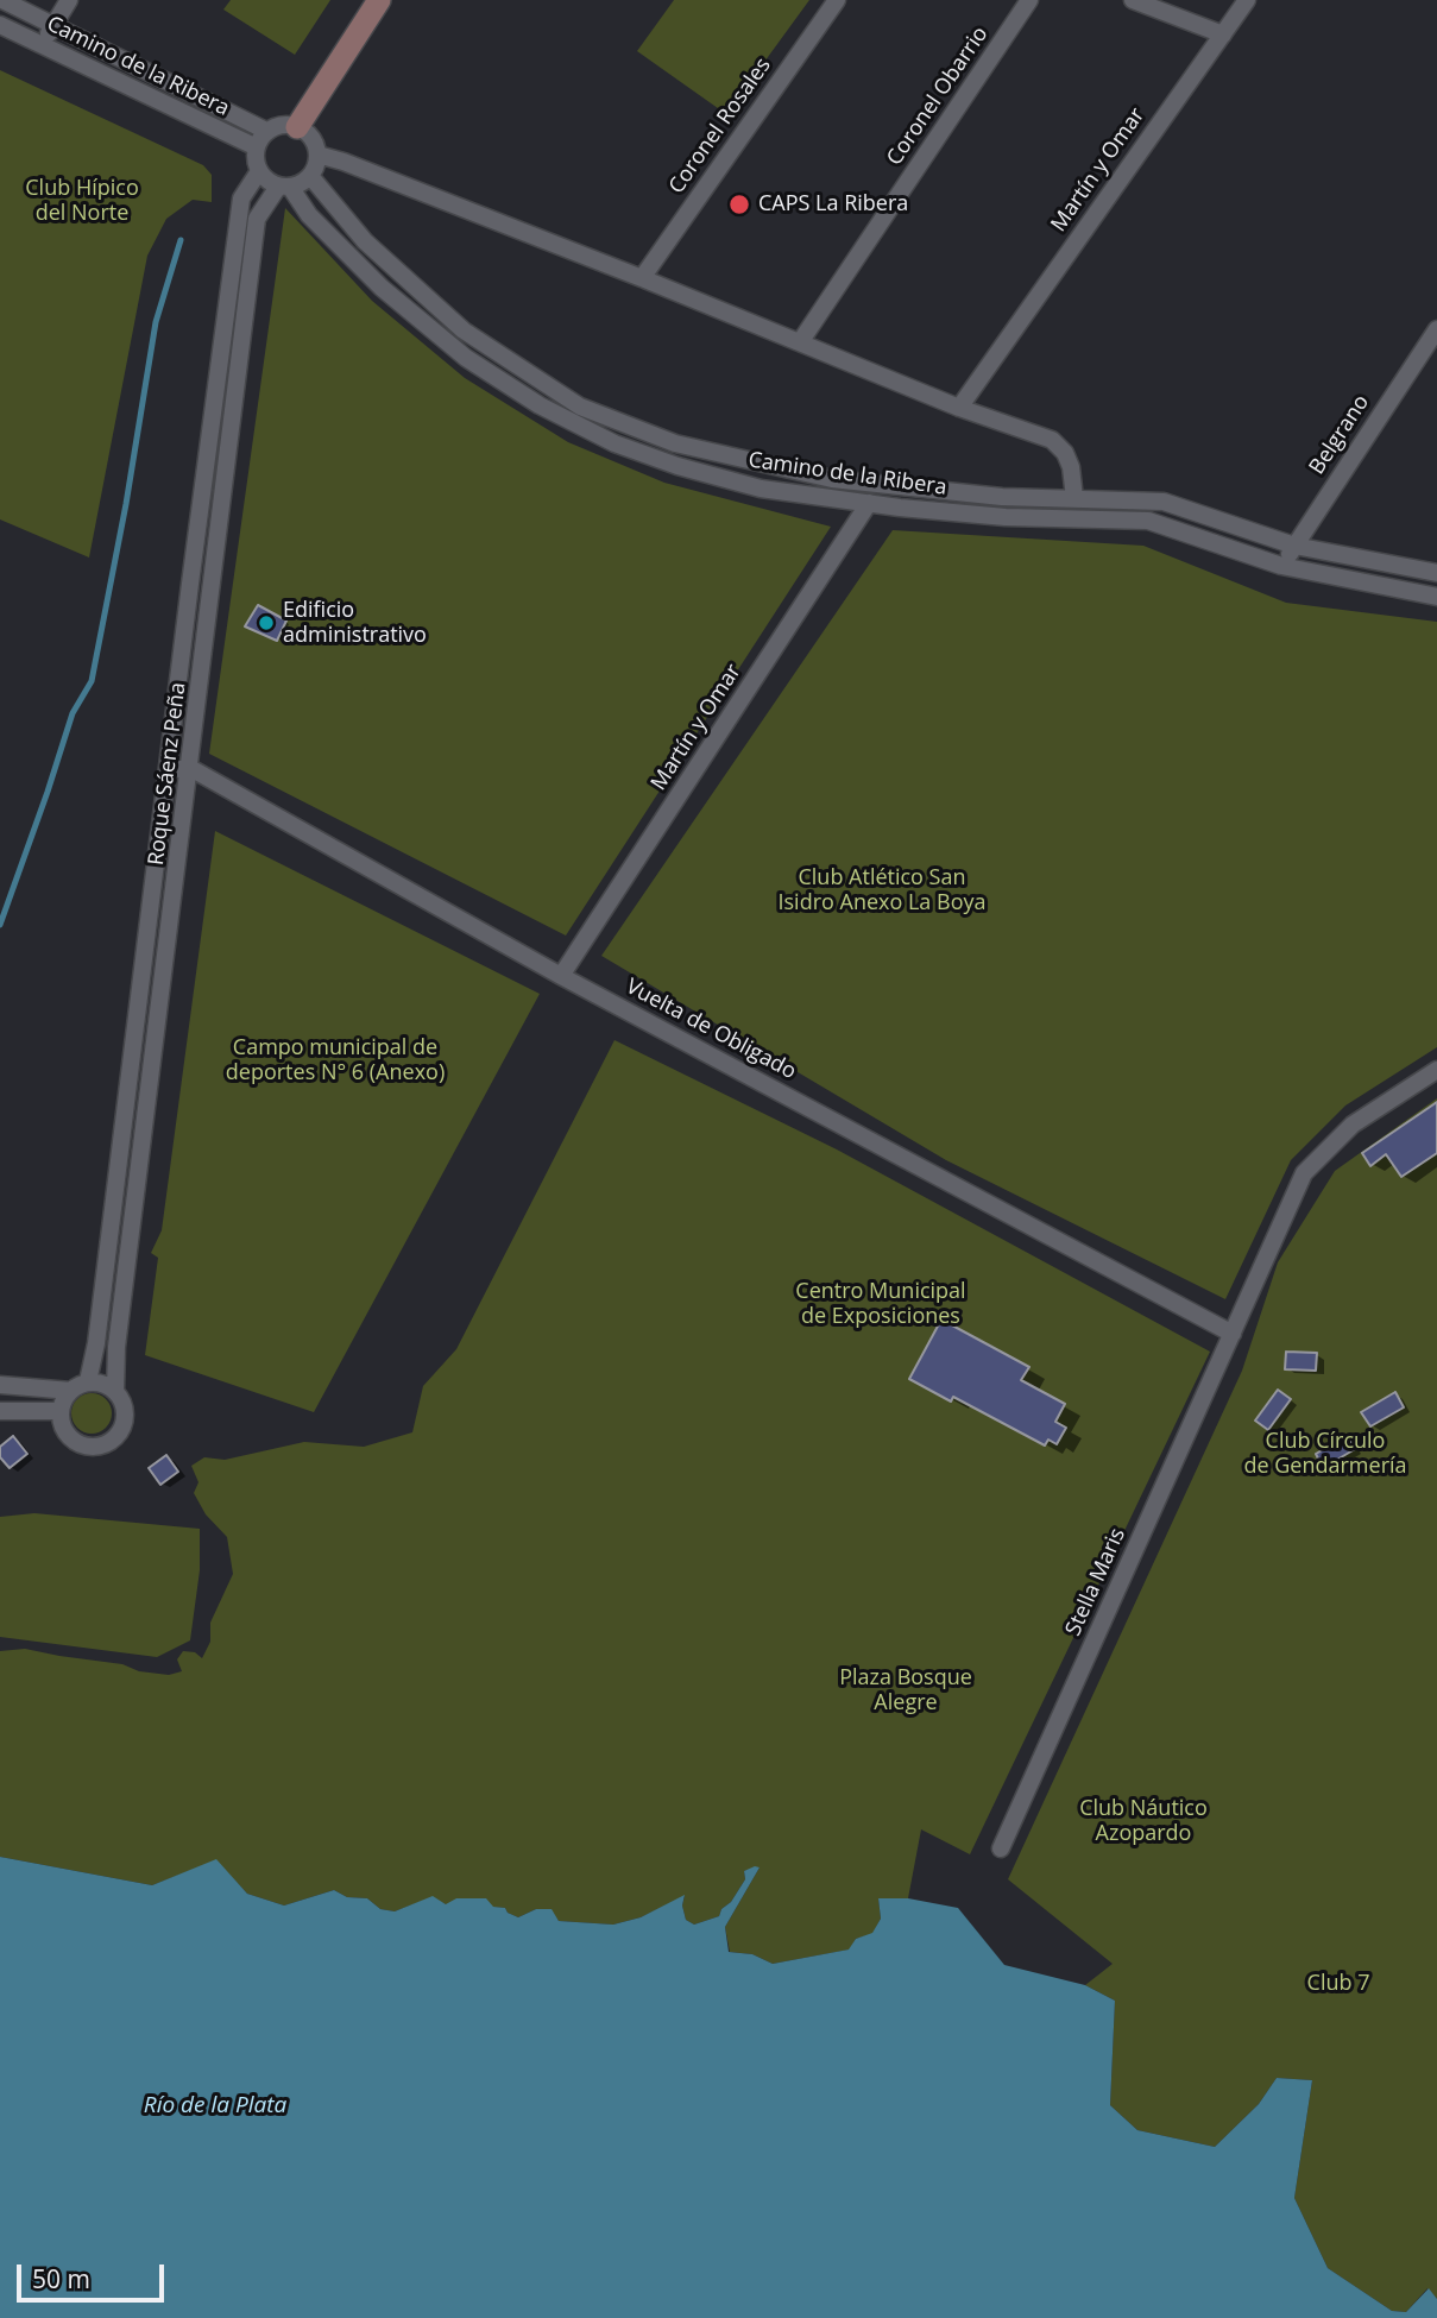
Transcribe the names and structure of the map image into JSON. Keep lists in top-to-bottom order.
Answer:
{
  "streets": {
    "street": [
      "Camino de la Ribera",
      "Coronel Obarrio",
      "Coronel Rosales",
      "Martín y Omar",
      "Belgrano",
      "Roque Sáenz Peña",
      "Vuelta de Obligado",
      "Stella Maris"
    ]
  },
  "crossings": [
    ["Camino de la Ribera", "Martín y Omar"],
    ["Camino de la Ribera", "Belgrano"],
    ["Camino de la Ribera", "Roque Sáenz Peña"],
    ["Martín y Omar", "Vuelta de Obligado"],
    ["Roque Sáenz Peña", "Vuelta de Obligado"],
    ["Vuelta de Obligado", "Stella Maris"]
  ],
  "water": ["Río de la Plata"],
  "parks": [
    "Club Hípico del Norte",
    "Club Atlético San Isidro Anexo La Boya",
    "Campo municipal de deportes N° 6 (Anexo)",
    "Centro Municipal de Exposiciones",
    "Club Círculo de Gendarmería",
    "Plaza Bosque Alegre",
    "Club Náutico Azopardo",
    "Club 7"
  ],
  "places": ["CAPS La Ribera", "Edificio administrativo"],
  "scale_bar": "50 m"
}
